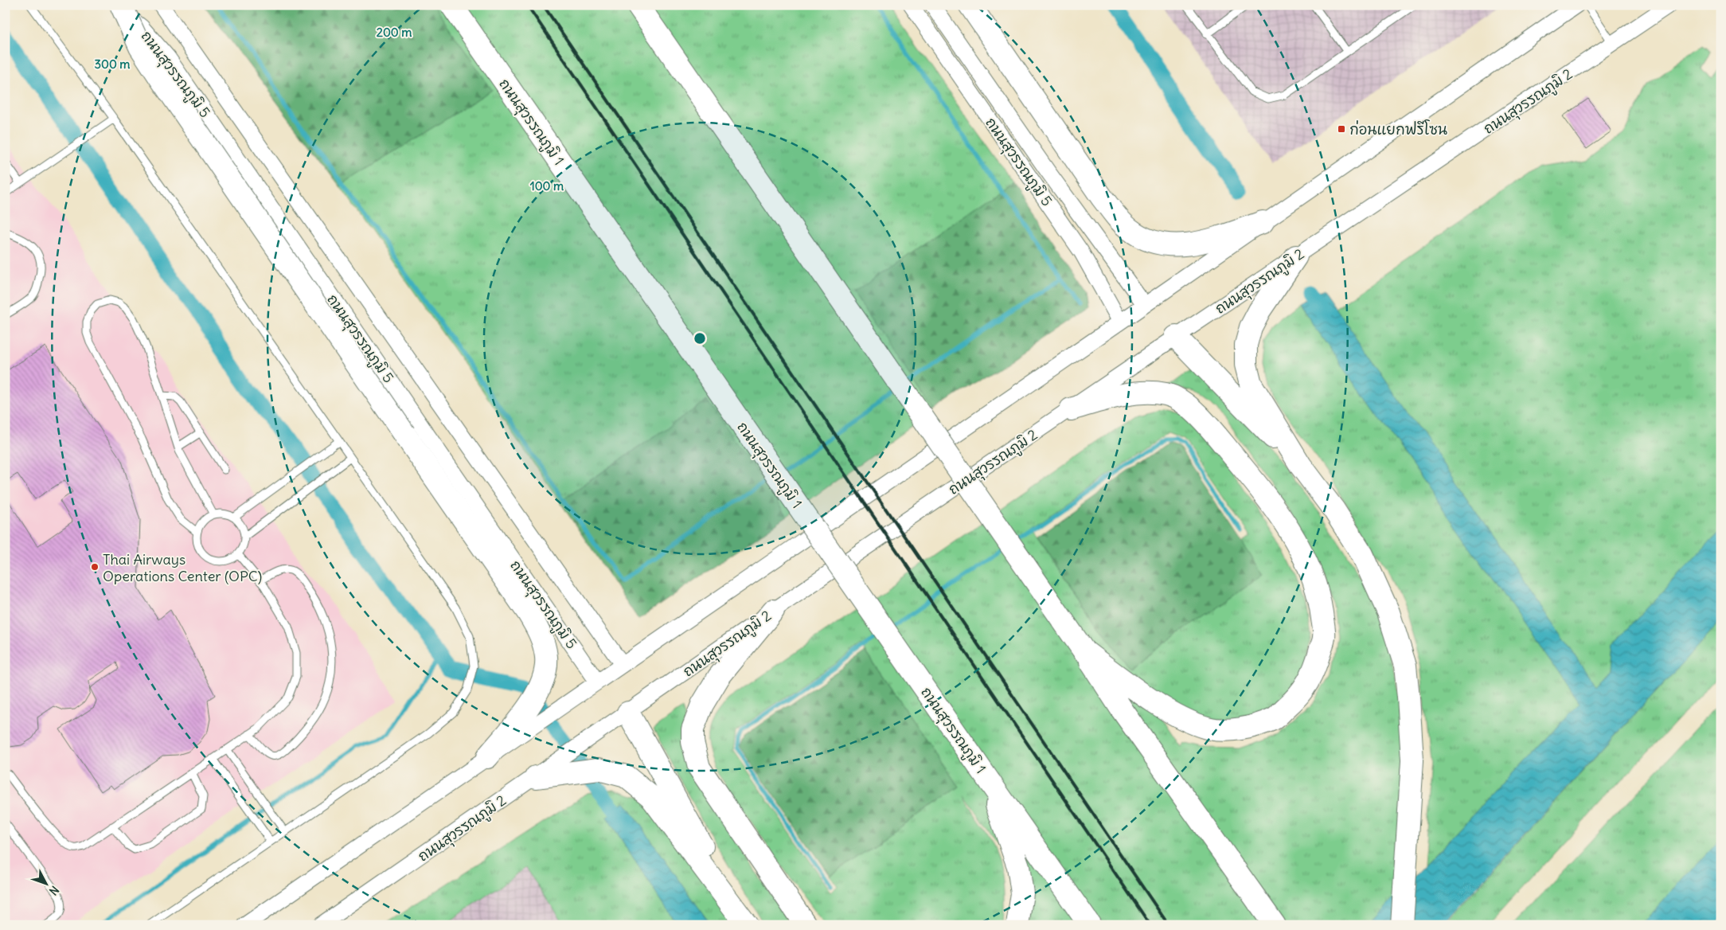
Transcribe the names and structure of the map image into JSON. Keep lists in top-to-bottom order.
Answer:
{
  "streets": {
    "highway": ["ถนนสุวรรณภูมิ 1"],
    "street": ["ถนนสุวรรณภูมิ 5", "ถนนสุวรรณภูมิ 2"]
  },
  "places": {
    "transit": ["ก่อนแยกฟรีโซน"],
    "other": ["Thai Airways Operations Center (OPC)"]
  },
  "north": "bottom right",
  "rings": ["200 m", "300 m", "100 m"]
}
